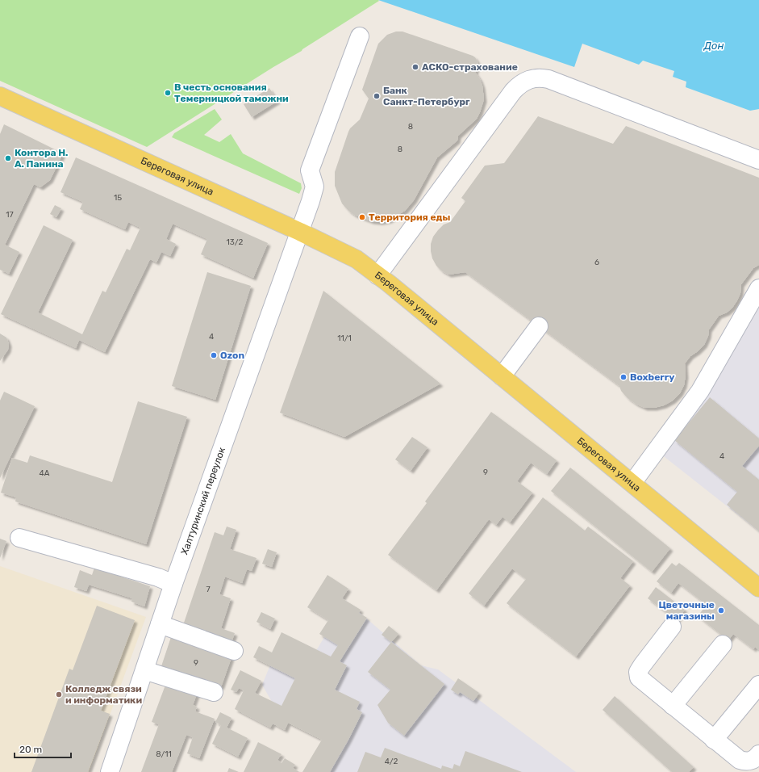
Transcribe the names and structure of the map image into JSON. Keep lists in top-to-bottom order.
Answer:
{
  "streets": {
    "main road": ["Береговая улица"],
    "street": ["Халтуринский переулок"]
  },
  "crossings": [
    ["Береговая улица", "Халтуринский переулок"]
  ],
  "water": ["Дон"],
  "places": [
    "АСКО-страхование",
    "В честь основания Темерницкой таможни",
    "Банк Санкт-Петербург",
    "Контора Н. А. Панина",
    "Территория еды",
    "Ozon",
    "Boxberry",
    "Цветочные магазины",
    "Колледж связи и информатики"
  ],
  "house_numbers": [
    "8",
    "8",
    "15",
    "17",
    "13/2",
    "6",
    "4",
    "11/1",
    "4",
    "9",
    "4А",
    "7",
    "9",
    "8/11",
    "4/2"
  ],
  "scale_bar": "20 m"
}
